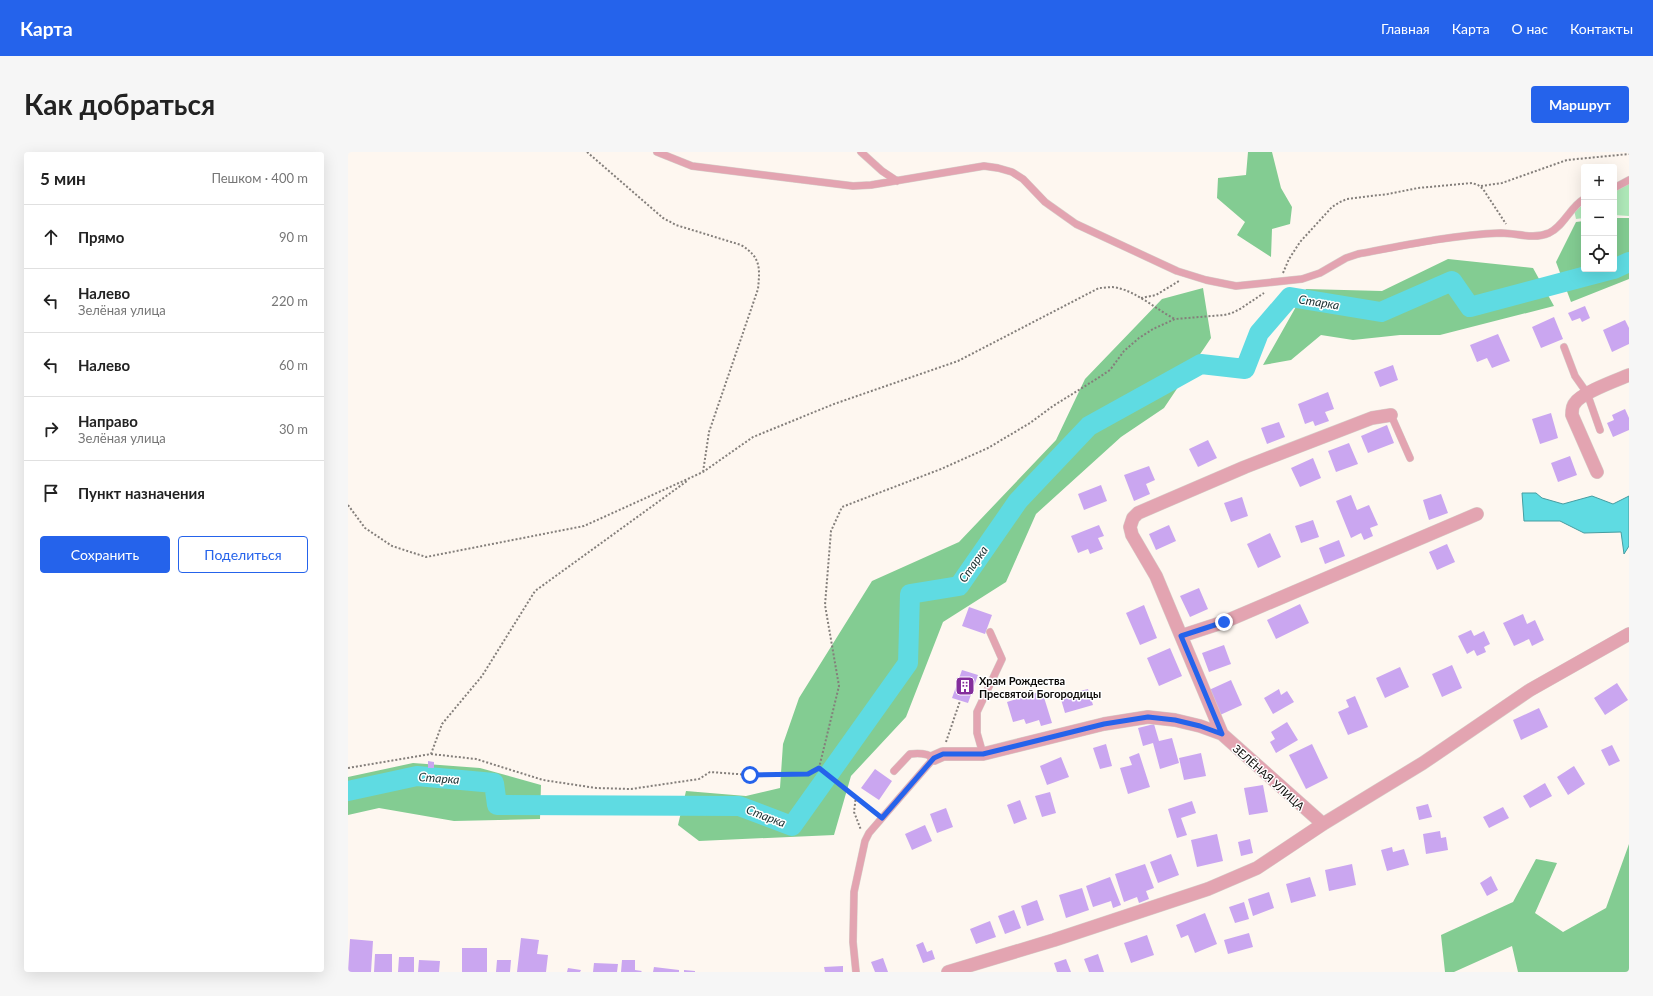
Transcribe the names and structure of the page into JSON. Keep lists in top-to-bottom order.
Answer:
{
  "streets": {
    "street": ["ЗЕЛЁНАЯ УЛИЦА"]
  },
  "water": ["Старка"],
  "places": {
    "building": ["Храм Рождества Пресвятой Богородицы"]
  },
  "page": {
    "header": "Карта",
    "nav": [
      "Главная",
      "Карта",
      "О нас",
      "Контакты"
    ],
    "buttons": [
      "Маршрут",
      ["Сохранить", "Поделиться"]
    ],
    "title": "Как добраться",
    "heading": ["5 мин", "Пешком · 400 m"],
    "map_buttons": ["+", "−"],
    "list": [
      ["Прямо", "90 m"],
      ["Налево", "Зелёная улица", "220 m"],
      ["Налево", "60 m"],
      ["Направо", "Зелёная улица", "30 m"],
      "Пункт назначения"
    ]
  }
}
